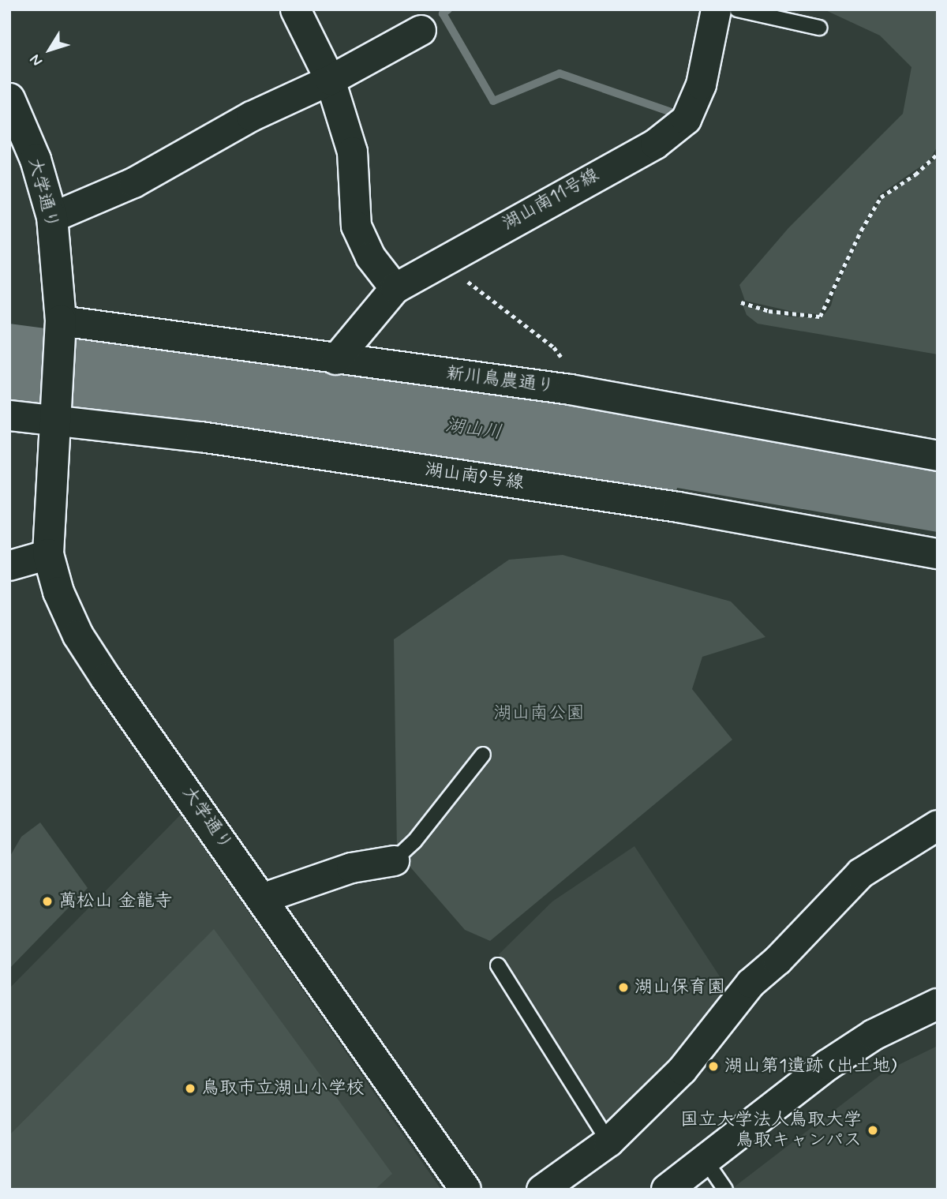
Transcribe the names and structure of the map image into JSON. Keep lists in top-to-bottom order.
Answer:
{
  "streets": {
    "street": [
      "大学通り",
      "湖山南11号線",
      "新川鳥農通り",
      "湖山南9号線"
    ]
  },
  "crossings": [
    ["大学通り", "新川鳥農通り"],
    ["大学通り", "湖山南9号線"],
    ["湖山南11号線", "新川鳥農通り"]
  ],
  "water": ["湖山川"],
  "parks": ["湖山南公園"],
  "places": [
    "萬松山 金龍寺",
    "湖山保育園",
    "湖山第1遺跡 (出土地)",
    "鳥取市立湖山小学校",
    "国立大学法人鳥取大学 鳥取キャンパス"
  ],
  "north": "bottom left"
}
